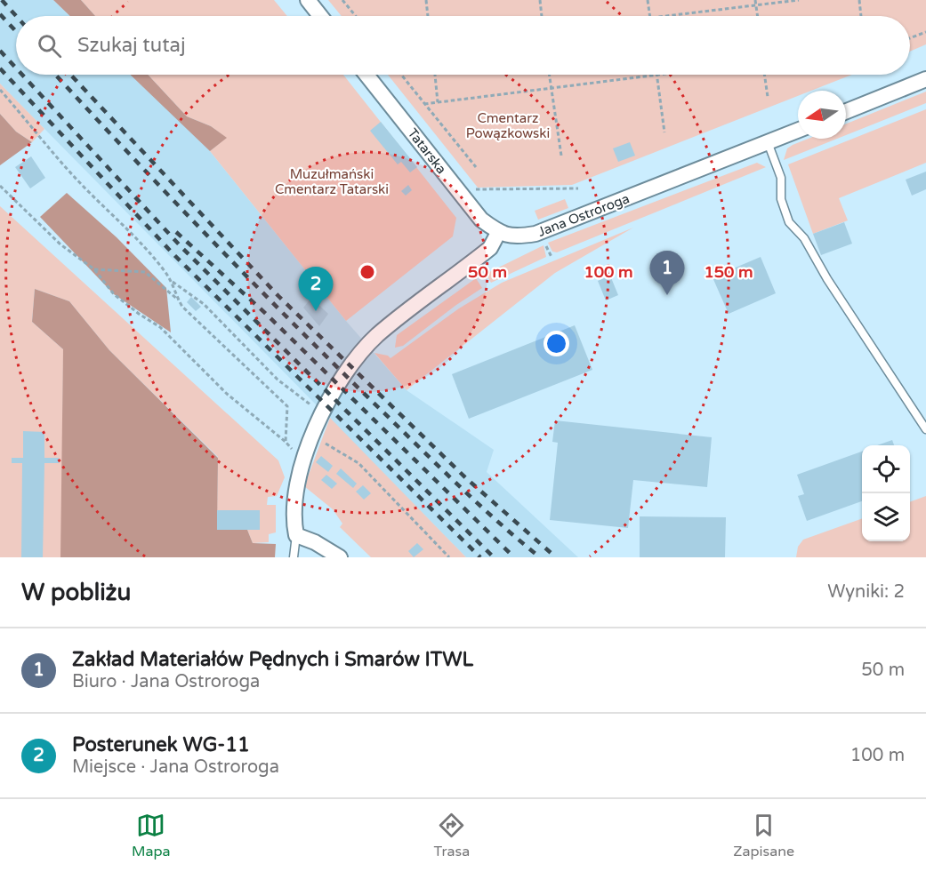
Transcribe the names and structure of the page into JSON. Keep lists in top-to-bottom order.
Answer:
{
  "streets": {
    "street": ["Tatarska", "Jana Ostroroga"]
  },
  "crossings": [
    ["Tatarska", "Jana Ostroroga"]
  ],
  "parks": ["Cmentarz Powązkowski", "Muzułmański Cmentarz Tatarski"],
  "north": "left",
  "page": {
    "search": "Szukaj tutaj",
    "pins": ["1", "2"],
    "heading": ["W pobliżu", "Wyniki: 2"],
    "list": [
      {
        "mark": "1",
        "name": "Zakład Materiałów Pędnych i Smarów ITWL",
        "note": "Biuro · Jana Ostroroga",
        "value": "50 m"
      },
      {
        "mark": "2",
        "name": "Posterunek WG-11",
        "note": "Miejsce · Jana Ostroroga",
        "value": "100 m"
      }
    ],
    "nav": ["Mapa", "Trasa", "Zapisane"]
  },
  "rings": ["50 m", "100 m", "150 m"]
}
